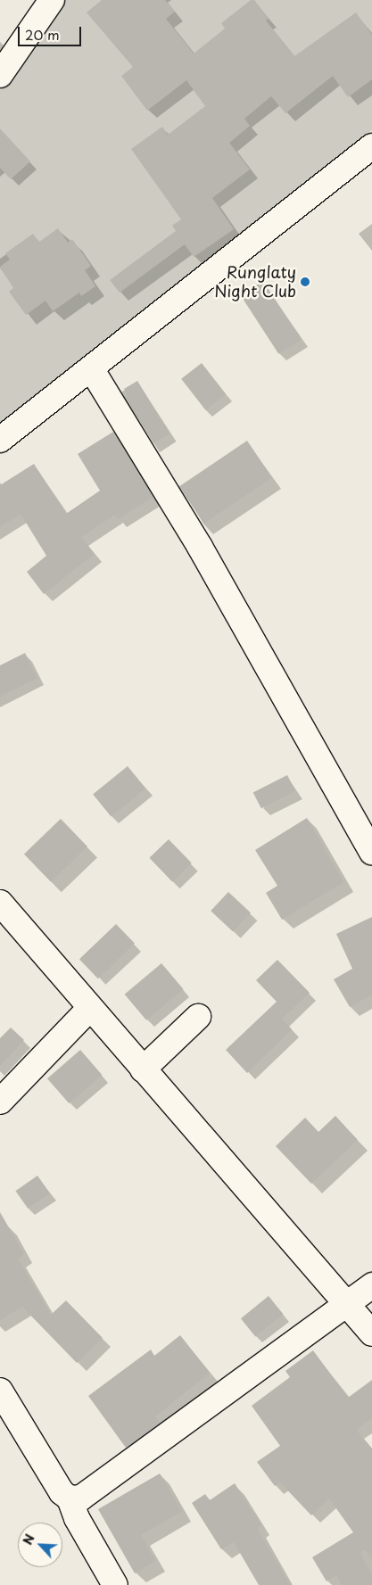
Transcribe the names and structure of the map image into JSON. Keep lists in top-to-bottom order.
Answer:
{
  "places": ["Runglaty Night Club"],
  "scale_bar": "20 m",
  "north": "top left"
}
